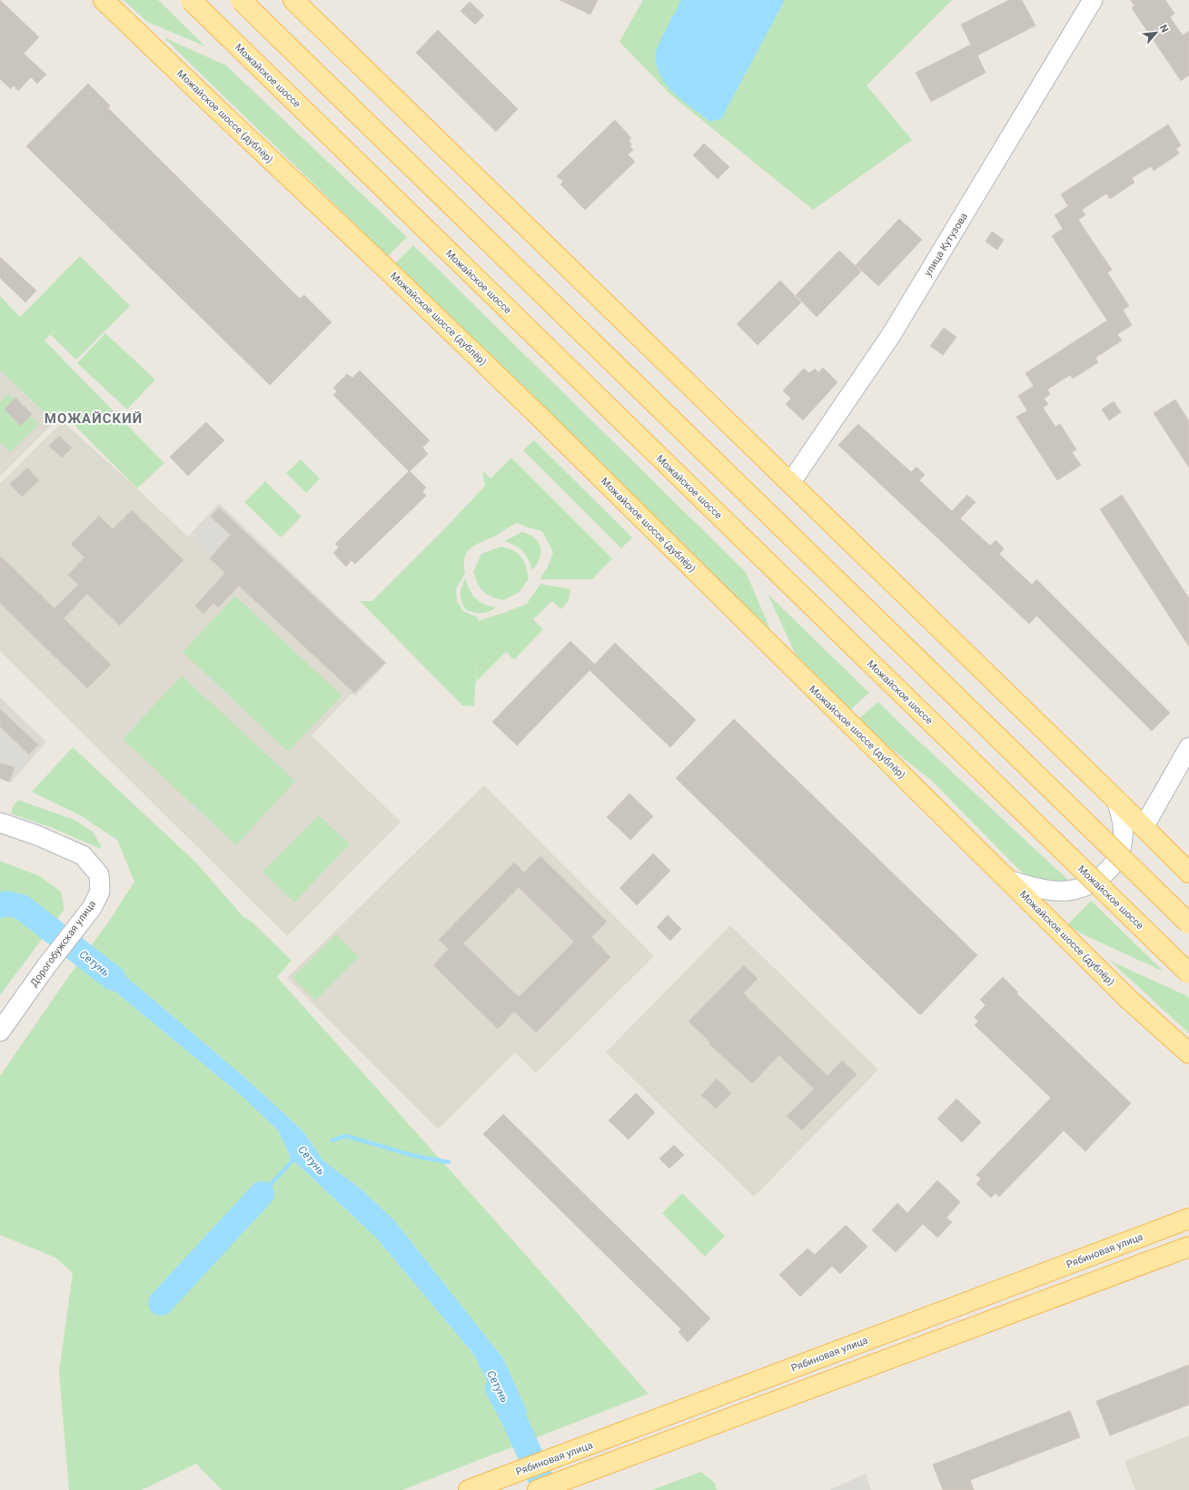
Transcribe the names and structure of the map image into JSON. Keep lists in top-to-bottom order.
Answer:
{
  "streets": {
    "main road": ["Можайское шоссе", "Можайское шоссе (дублёр)", "Рябиновая улица"],
    "street": ["улица Кутузова", "Дорогобужская улица"]
  },
  "districts": ["МОЖАЙСКИЙ"],
  "water": ["Сетунь"],
  "north": "top right"
}
